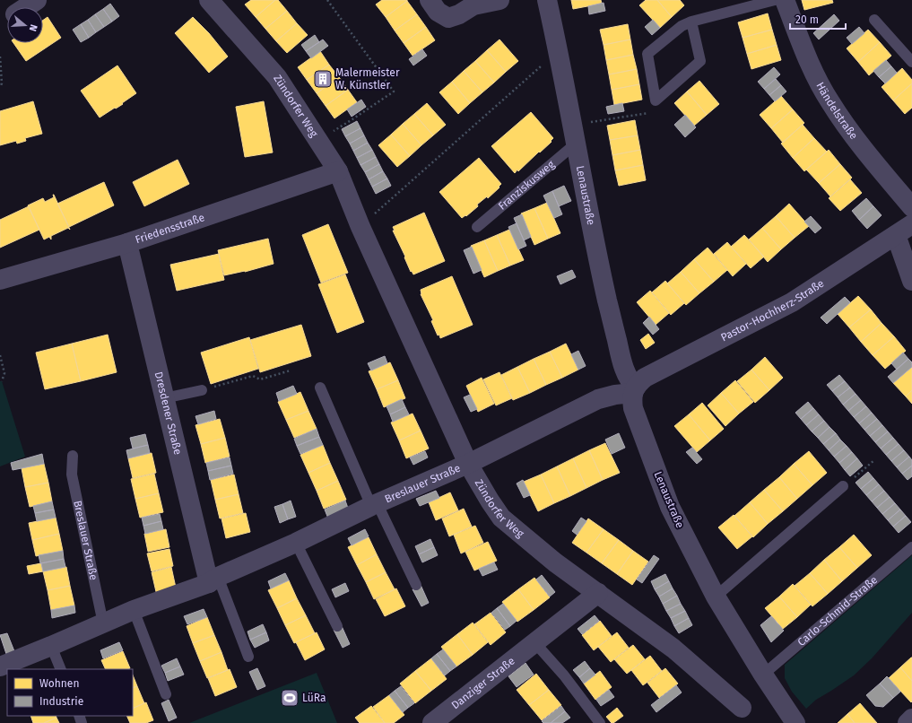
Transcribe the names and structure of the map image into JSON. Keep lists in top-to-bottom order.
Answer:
{
  "streets": {
    "street": [
      "Zündorfer Weg",
      "Händelstraße",
      "Lenaustraße",
      "Friedensstraße",
      "Pastor-Hochherz-Straße",
      "Dresdener Straße",
      "Breslauer Straße",
      "Danziger Straße"
    ],
    "lane": ["Franziskusweg", "Carlo-Schmid-Straße"]
  },
  "crossings": [
    ["Zündorfer Weg", "Friedensstraße"],
    ["Zündorfer Weg", "Breslauer Straße"],
    ["Zündorfer Weg", "Danziger Straße"],
    ["Franziskusweg", "Lenaustraße"],
    ["Lenaustraße", "Pastor-Hochherz-Straße"],
    ["Lenaustraße", "Carlo-Schmid-Straße"],
    ["Friedensstraße", "Dresdener Straße"],
    ["Dresdener Straße", "Breslauer Straße"]
  ],
  "places": {
    "building": ["Malermeister W. Künstler"],
    "sports": ["LüRa"]
  },
  "legend": ["Wohnen", "Industrie"],
  "scale_bar": "20 m",
  "north": "right"
}
